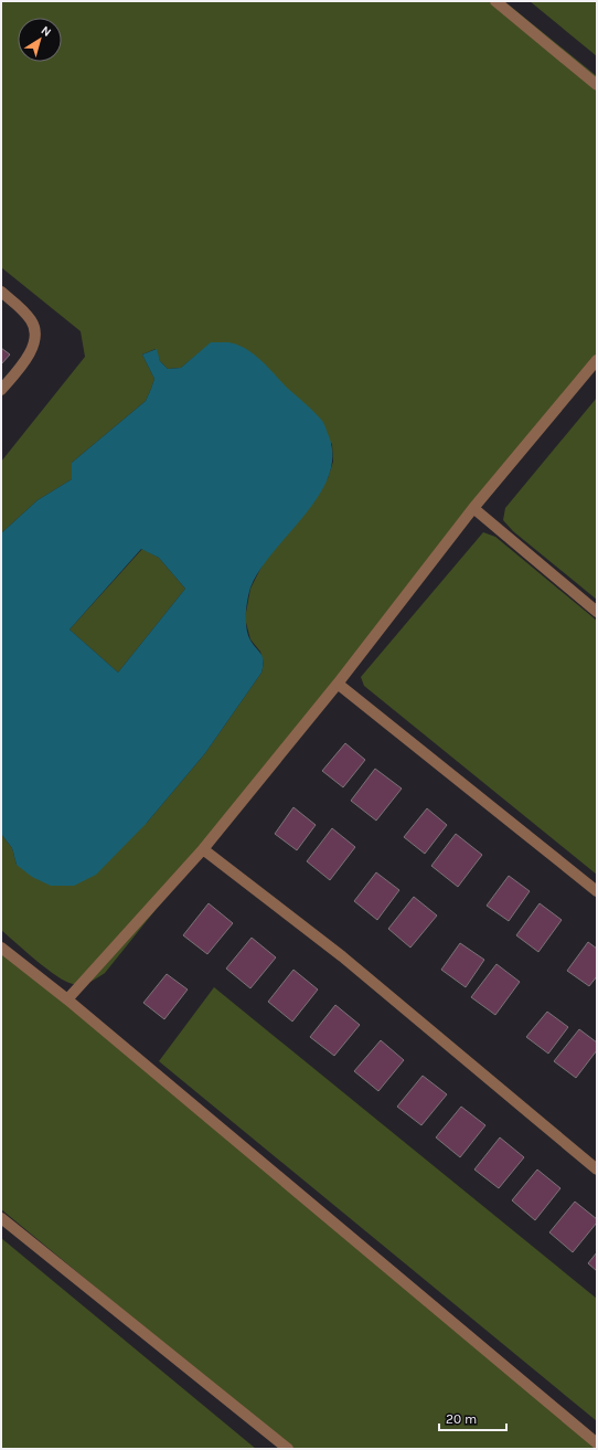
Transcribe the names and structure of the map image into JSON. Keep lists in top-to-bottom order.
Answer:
{
  "scale_bar": "20 m",
  "north": "top right"
}
